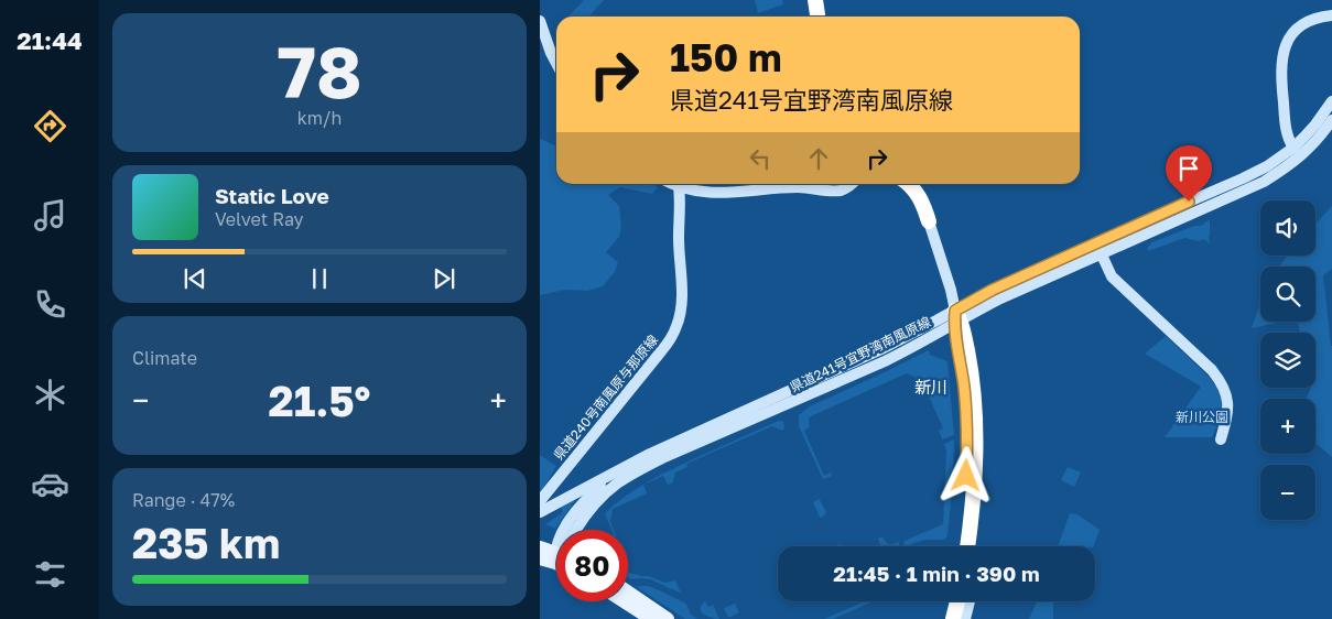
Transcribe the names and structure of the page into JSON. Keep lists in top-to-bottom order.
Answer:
{
  "streets": {
    "main road": ["県道241号宜野湾南風原線", "県道240号南風原与那原線"]
  },
  "districts": ["新川"],
  "parks": ["新川公園"],
  "page": {
    "tabs": "21:44",
    "tile": [
      ["78", "km/h"],
      "Climate",
      ["Range · 47%", "235 km"]
    ],
    "turn": ["150 m", "県道241号宜野湾南風原線"],
    "song": ["Static Love", "Velvet Ray"],
    "map_buttons": ["+", "−"],
    "heat": ["−", "21.5°", "+"],
    "limit": "80",
    "trip": "21:45 · 1 min · 390 m"
  }
}
